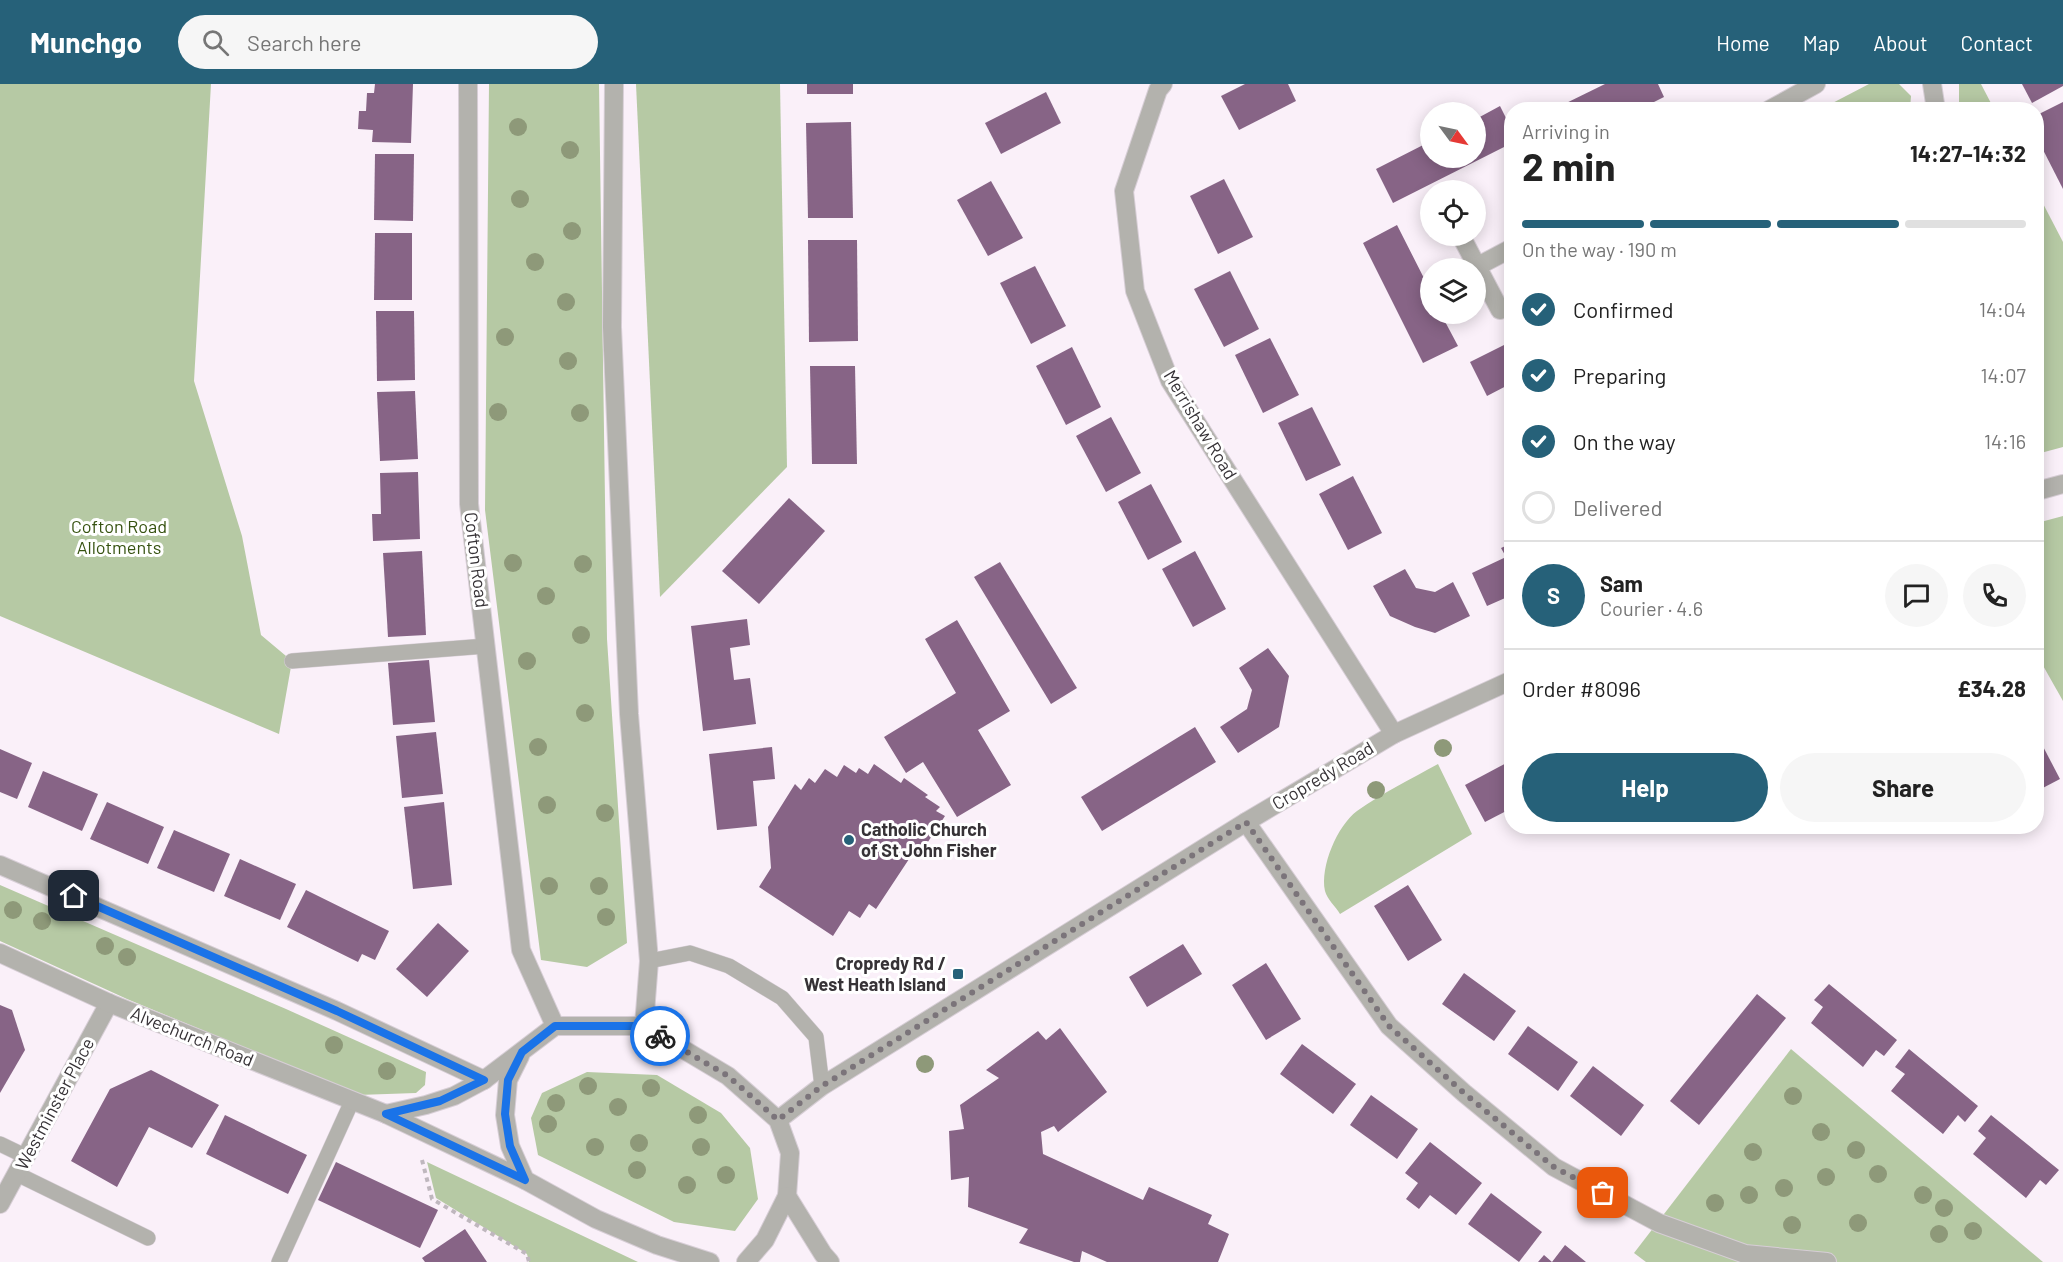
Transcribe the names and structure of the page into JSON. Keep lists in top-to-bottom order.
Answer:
{
  "streets": {
    "street": [
      "Merrishaw Road",
      "Cofton Road",
      "Cropredy Road",
      "Alvechurch Road",
      "Westminster Place"
    ]
  },
  "crossings": [
    ["Merrishaw Road", "Cropredy Road"],
    ["Alvechurch Road", "Westminster Place"]
  ],
  "parks": ["Cofton Road Allotments"],
  "places": {
    "other": ["Catholic Church of St John Fisher"],
    "transit": ["Cropredy Rd / West Heath Island"]
  },
  "north": "bottom right",
  "page": {
    "header": "Munchgo",
    "search": "Search here",
    "nav": [
      "Home",
      "Map",
      "About",
      "Contact"
    ],
    "heading": ["2 min", "Arriving in", "14:27–14:32"],
    "panel": [
      "Sam",
      "Courier · 4.6",
      "Order #8096",
      "£34.28"
    ],
    "bar": "On the way · 190 m",
    "list": [
      ["Confirmed", "14:04"],
      ["Preparing", "14:07"],
      ["On the way", "14:16"],
      "Delivered"
    ],
    "round": "S",
    "buttons": ["Help", "Share"]
  }
}
